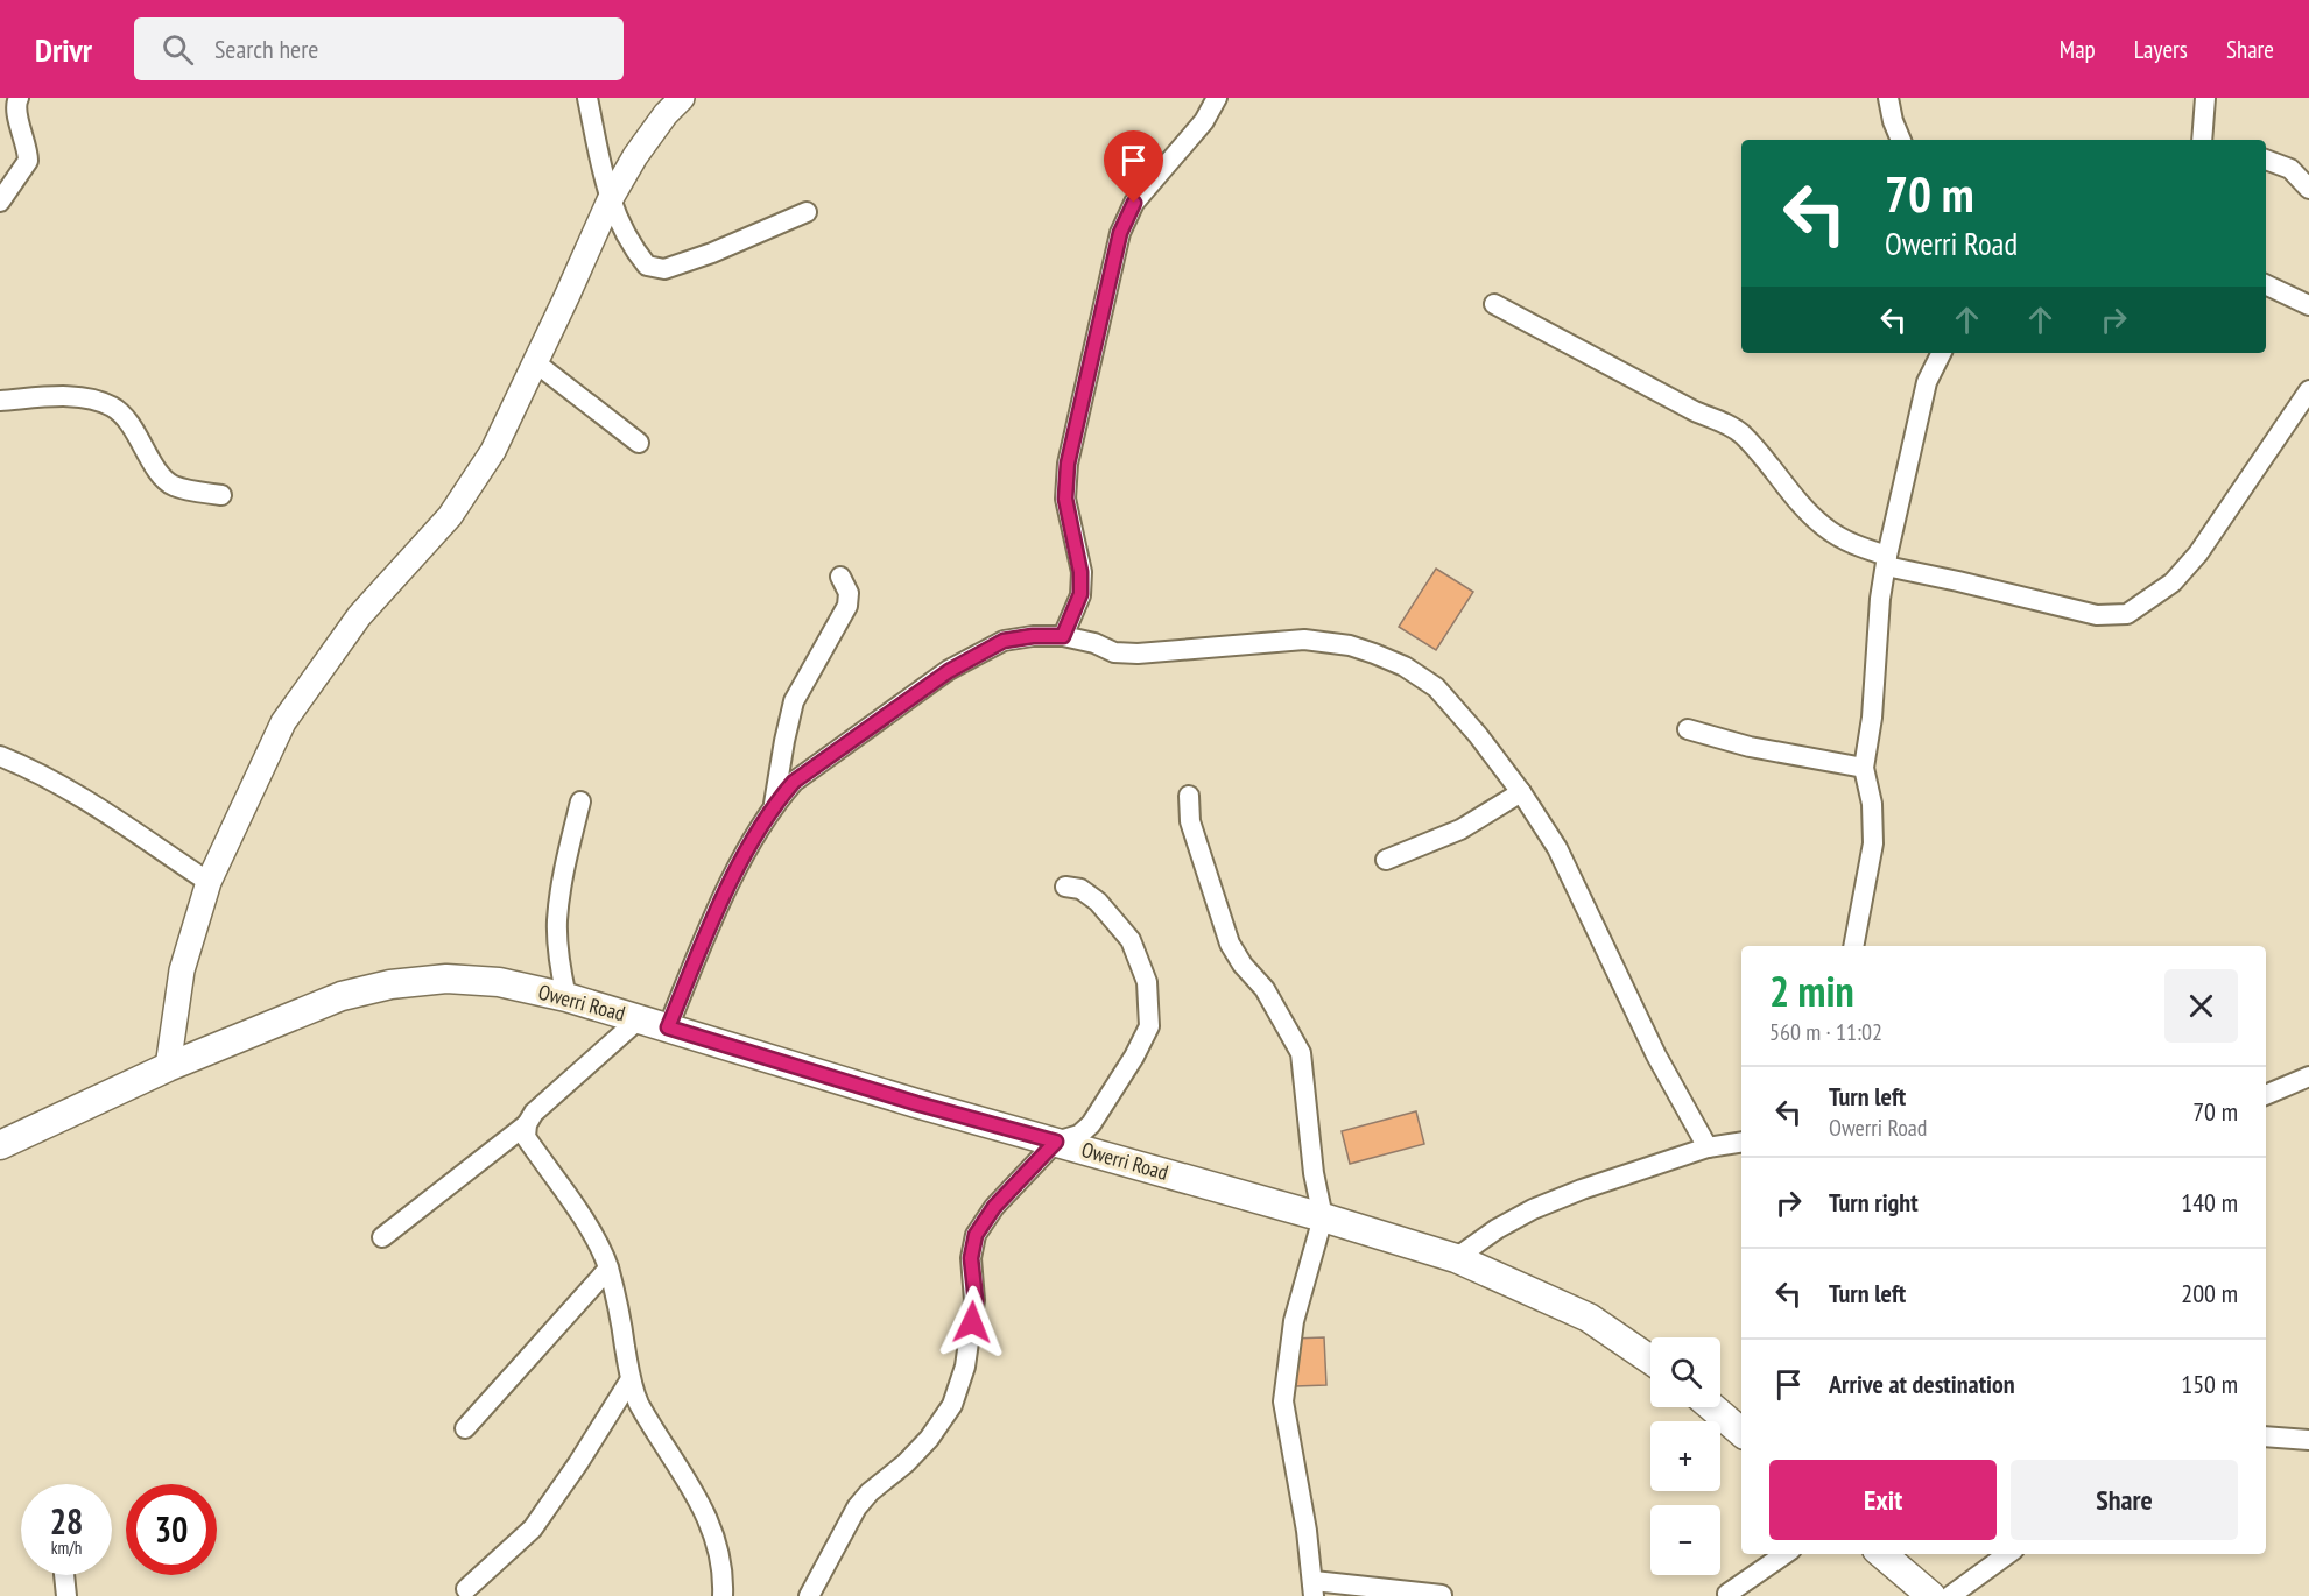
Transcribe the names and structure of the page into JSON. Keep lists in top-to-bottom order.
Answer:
{
  "streets": {
    "main road": ["Owerri Road"]
  },
  "page": {
    "header": "Drivr",
    "search": "Search here",
    "nav": ["Map", "Layers", "Share"],
    "turn": ["70 m", "Owerri Road"],
    "heading": ["2 min", "560 m · 11:02"],
    "list": [
      {
        "name": "Turn left",
        "note": "Owerri Road",
        "value": "70 m"
      },
      {
        "name": "Turn right",
        "value": "140 m"
      },
      {
        "name": "Turn left",
        "value": "200 m"
      },
      {
        "name": "Arrive at destination",
        "value": "150 m"
      }
    ],
    "map_buttons": ["+", "−"],
    "buttons": ["Exit", "Share"],
    "speed": "28 km/h",
    "limit": "30"
  }
}
